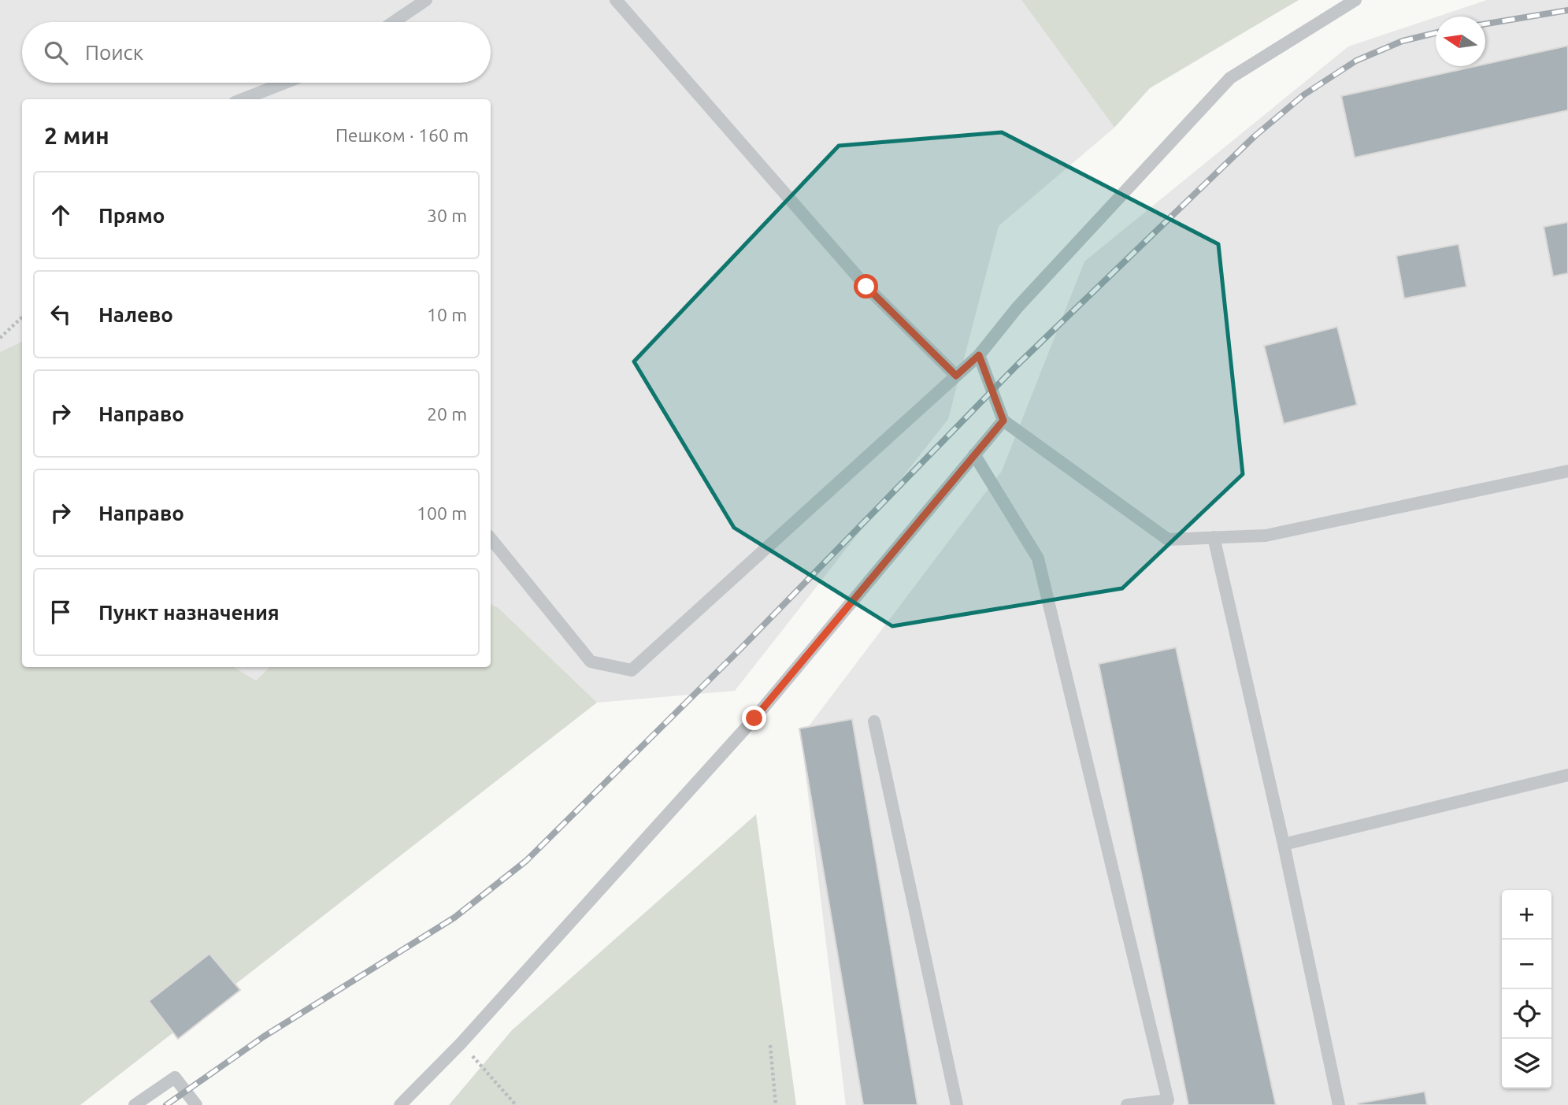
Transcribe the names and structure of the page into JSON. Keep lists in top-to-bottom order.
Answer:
{
  "north": "left",
  "page": {
    "search": "Поиск",
    "heading": ["2 мин", "Пешком · 160 m"],
    "list": [
      ["Прямо", "30 m"],
      ["Налево", "10 m"],
      ["Направо", "20 m"],
      ["Направо", "100 m"],
      "Пункт назначения"
    ],
    "map_buttons": ["+", "−"]
  }
}
